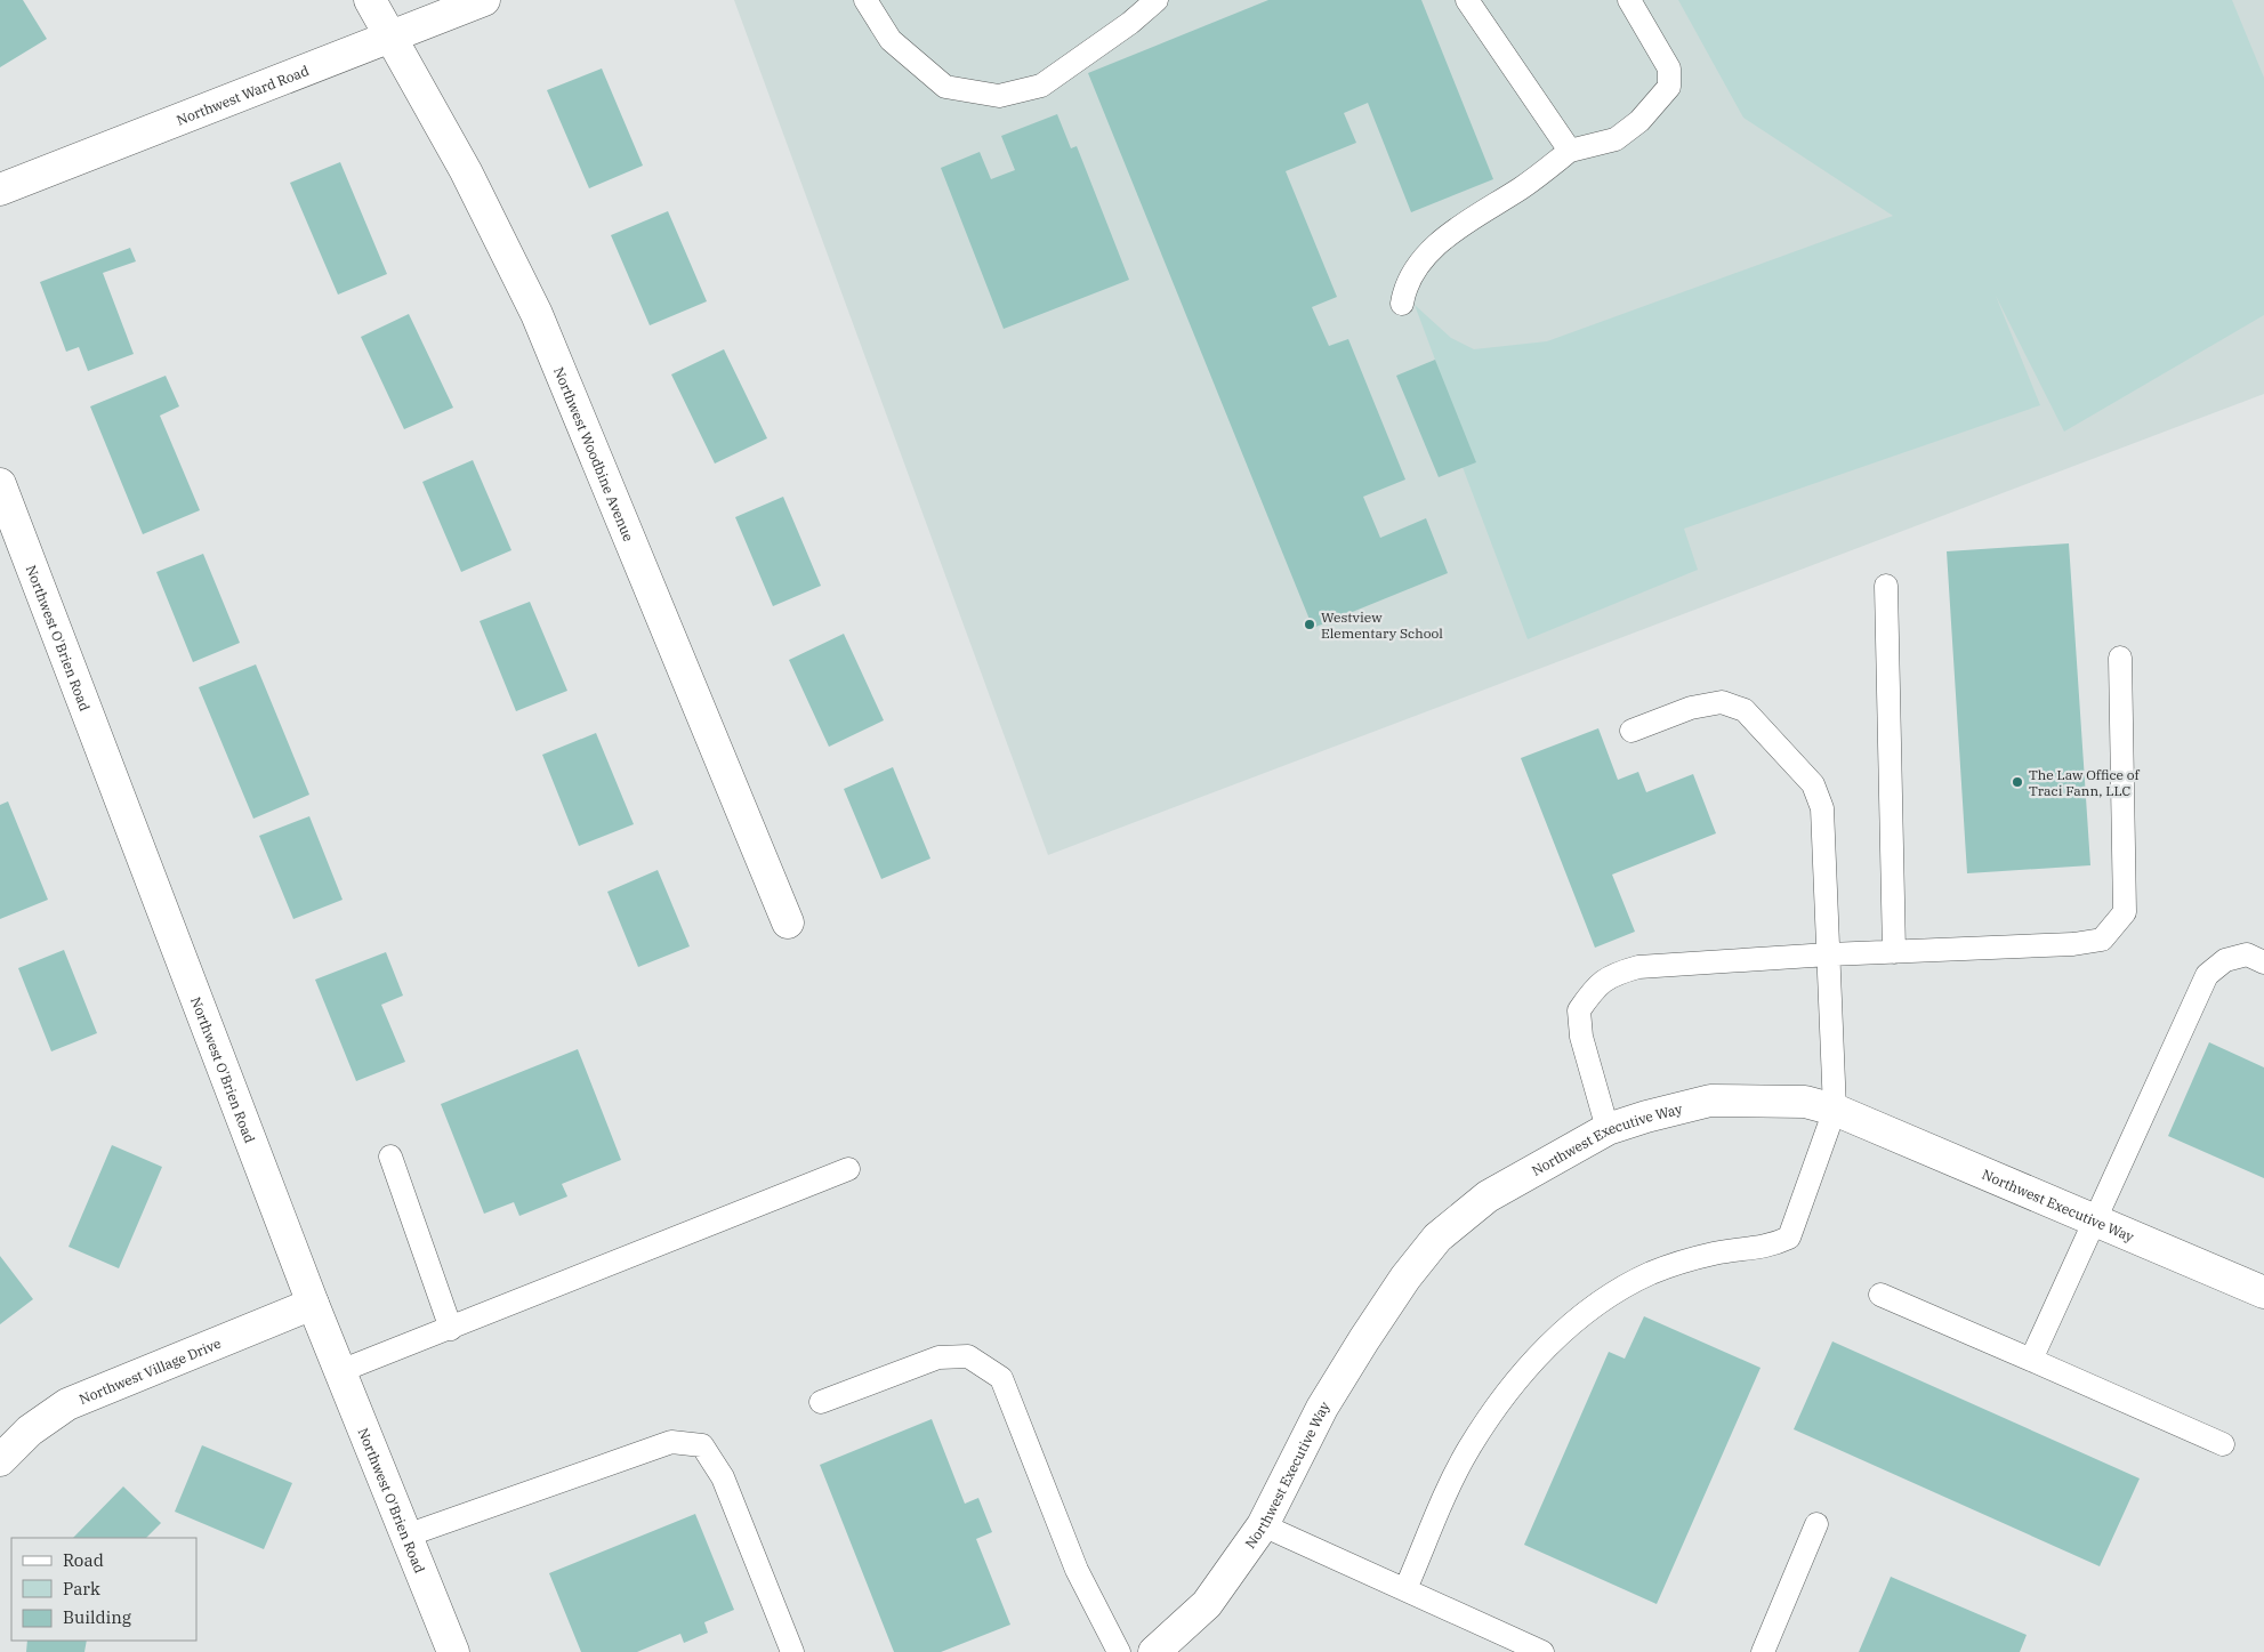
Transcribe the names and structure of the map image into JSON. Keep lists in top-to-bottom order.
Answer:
{
  "streets": {
    "street": [
      "Northwest Ward Road",
      "Northwest Woodbine Avenue",
      "Northwest O'Brien Road",
      "Northwest Executive Way",
      "Northwest Village Drive"
    ]
  },
  "crossings": [
    ["Northwest Ward Road", "Northwest Woodbine Avenue"],
    ["Northwest O'Brien Road", "Northwest Village Drive"]
  ],
  "places": ["Westview Elementary School", "The Law Office of Traci Fann, LLC"],
  "legend": ["Road", "Park", "Building"]
}
